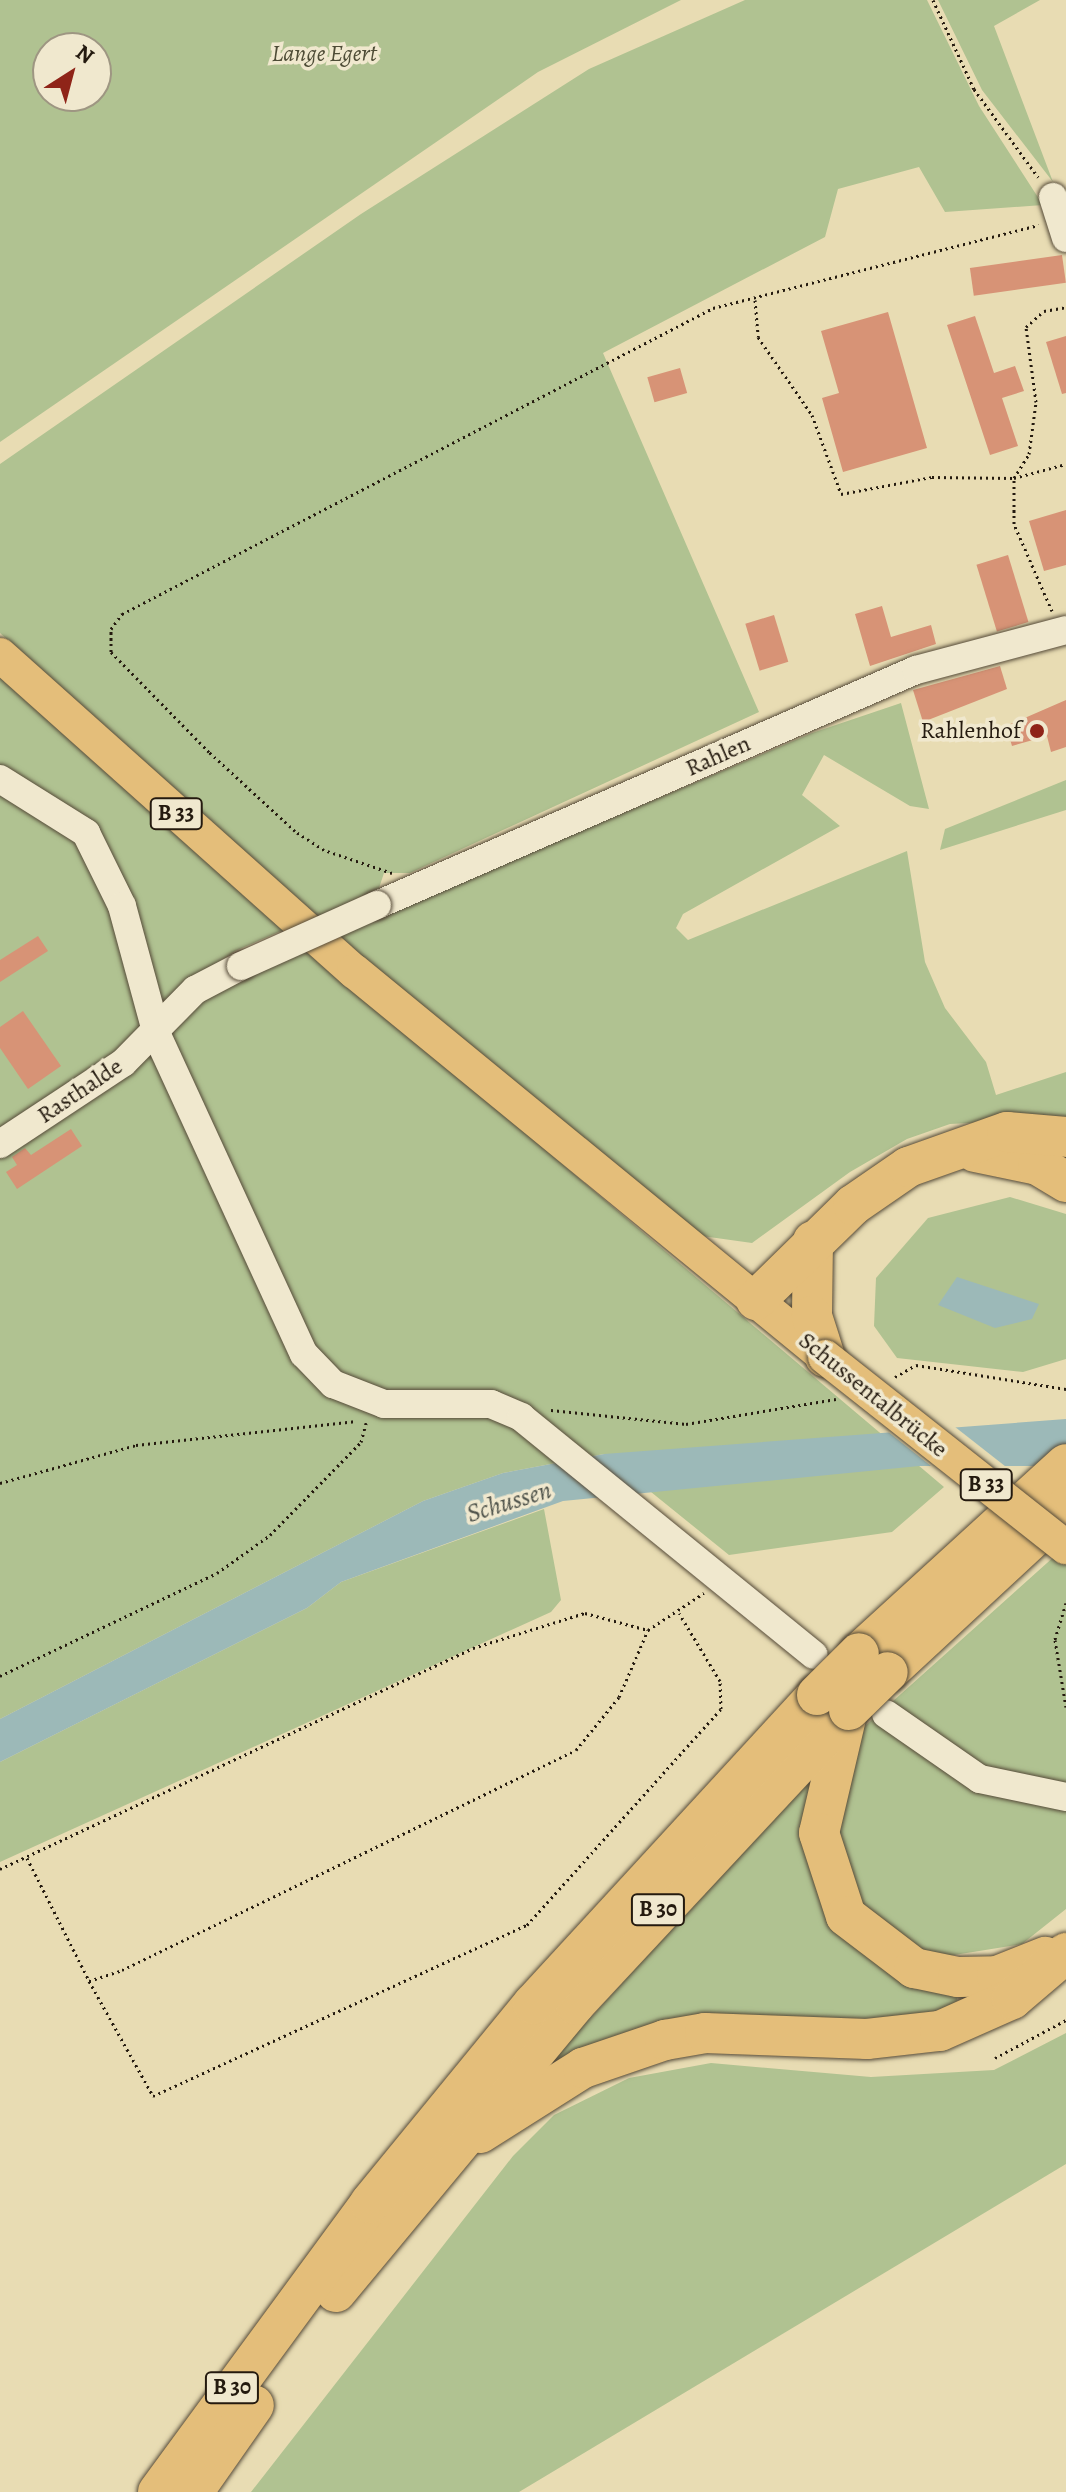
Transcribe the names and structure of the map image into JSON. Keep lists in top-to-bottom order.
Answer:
{
  "streets": {
    "highway": ["B 30"],
    "main road": ["B 33", "Schussentalbrücke"],
    "street": ["Rahlen", "Rasthalde"]
  },
  "crossings": [
    ["Rahlen", "Rasthalde"],
    ["B 33", "Schussentalbrücke"]
  ],
  "water": ["Schussen"],
  "parks": ["Lange Egert"],
  "places": ["Rahlenhof"],
  "north": "top right"
}
